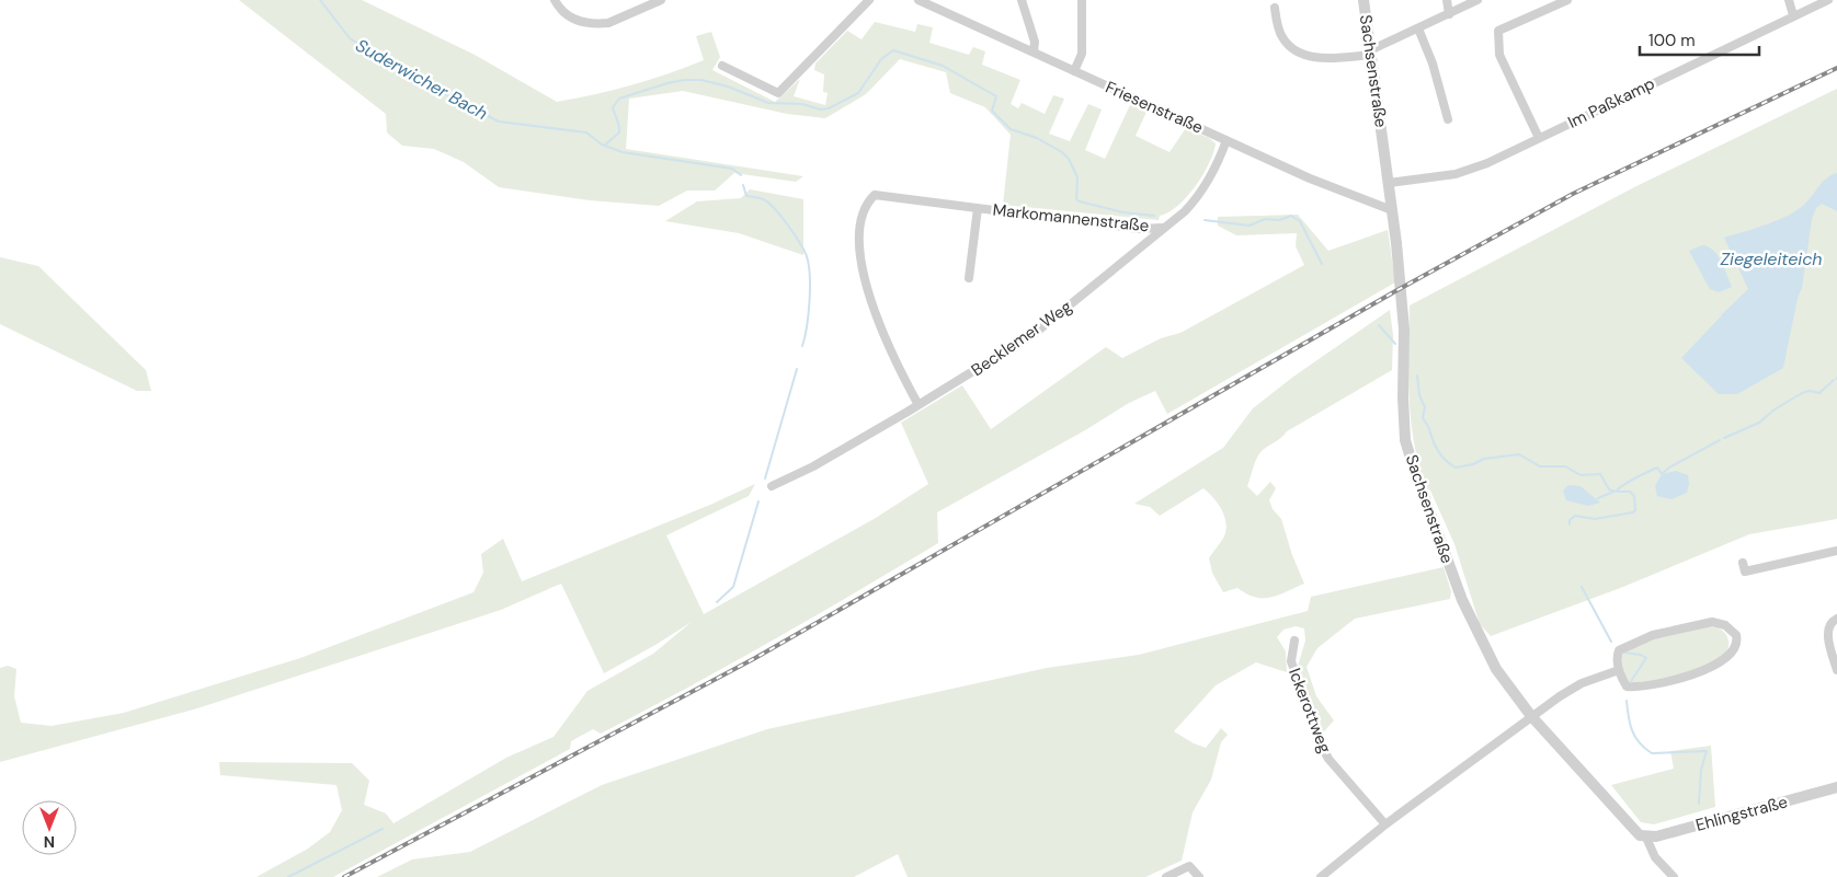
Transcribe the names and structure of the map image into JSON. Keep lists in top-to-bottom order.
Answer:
{
  "streets": {
    "street": [
      "Sachsenstraße",
      "Im Paßkamp",
      "Friesenstraße",
      "Markomannenstraße",
      "Becklemer Weg",
      "Ickerottweg",
      "Ehlingstraße"
    ]
  },
  "crossings": [
    ["Sachsenstraße", "Im Paßkamp"],
    ["Sachsenstraße", "Friesenstraße"],
    ["Sachsenstraße", "Ehlingstraße"],
    ["Friesenstraße", "Becklemer Weg"],
    ["Markomannenstraße", "Becklemer Weg"]
  ],
  "water": ["Suderwicher Bach", "Ziegeleiteich"],
  "scale_bar": "100 m",
  "north": "bottom"
}
